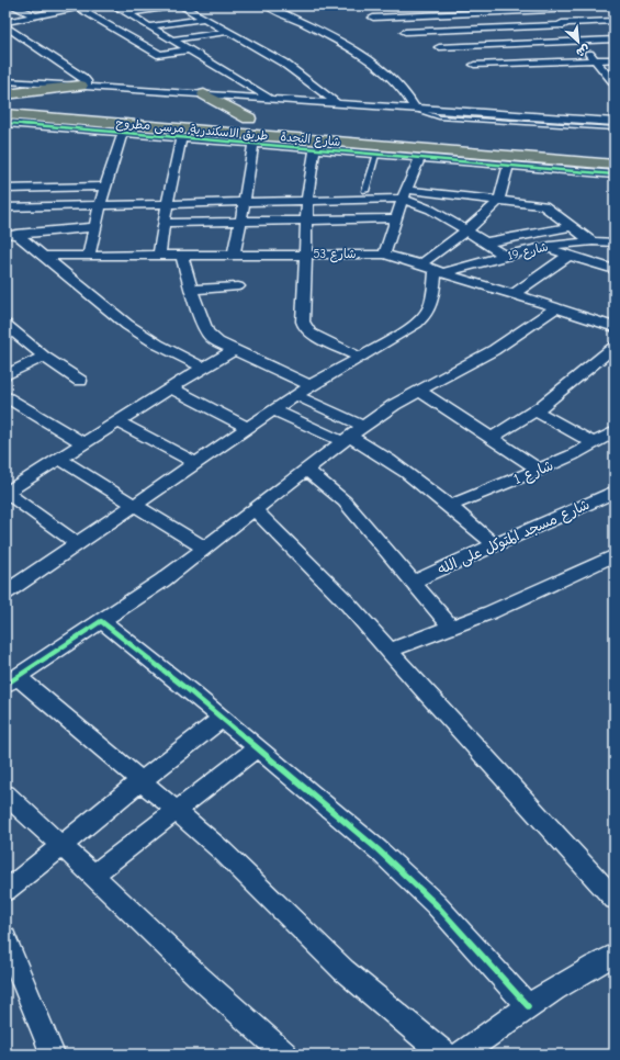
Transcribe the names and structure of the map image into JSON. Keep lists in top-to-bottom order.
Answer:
{
  "streets": {
    "main road": ["طريق الاسكندرية, مرسى مطروح"],
    "street": [
      "شارع النجدة",
      "شارع 19",
      "شارع 53",
      "شارع 1",
      "شارع مسجد المتوكل على الله"
    ]
  },
  "crossings": [
    ["طريق الاسكندرية, مرسى مطروح", "شارع النجدة"],
    ["شارع 19", "شارع 53"]
  ],
  "north": "bottom right"
}
